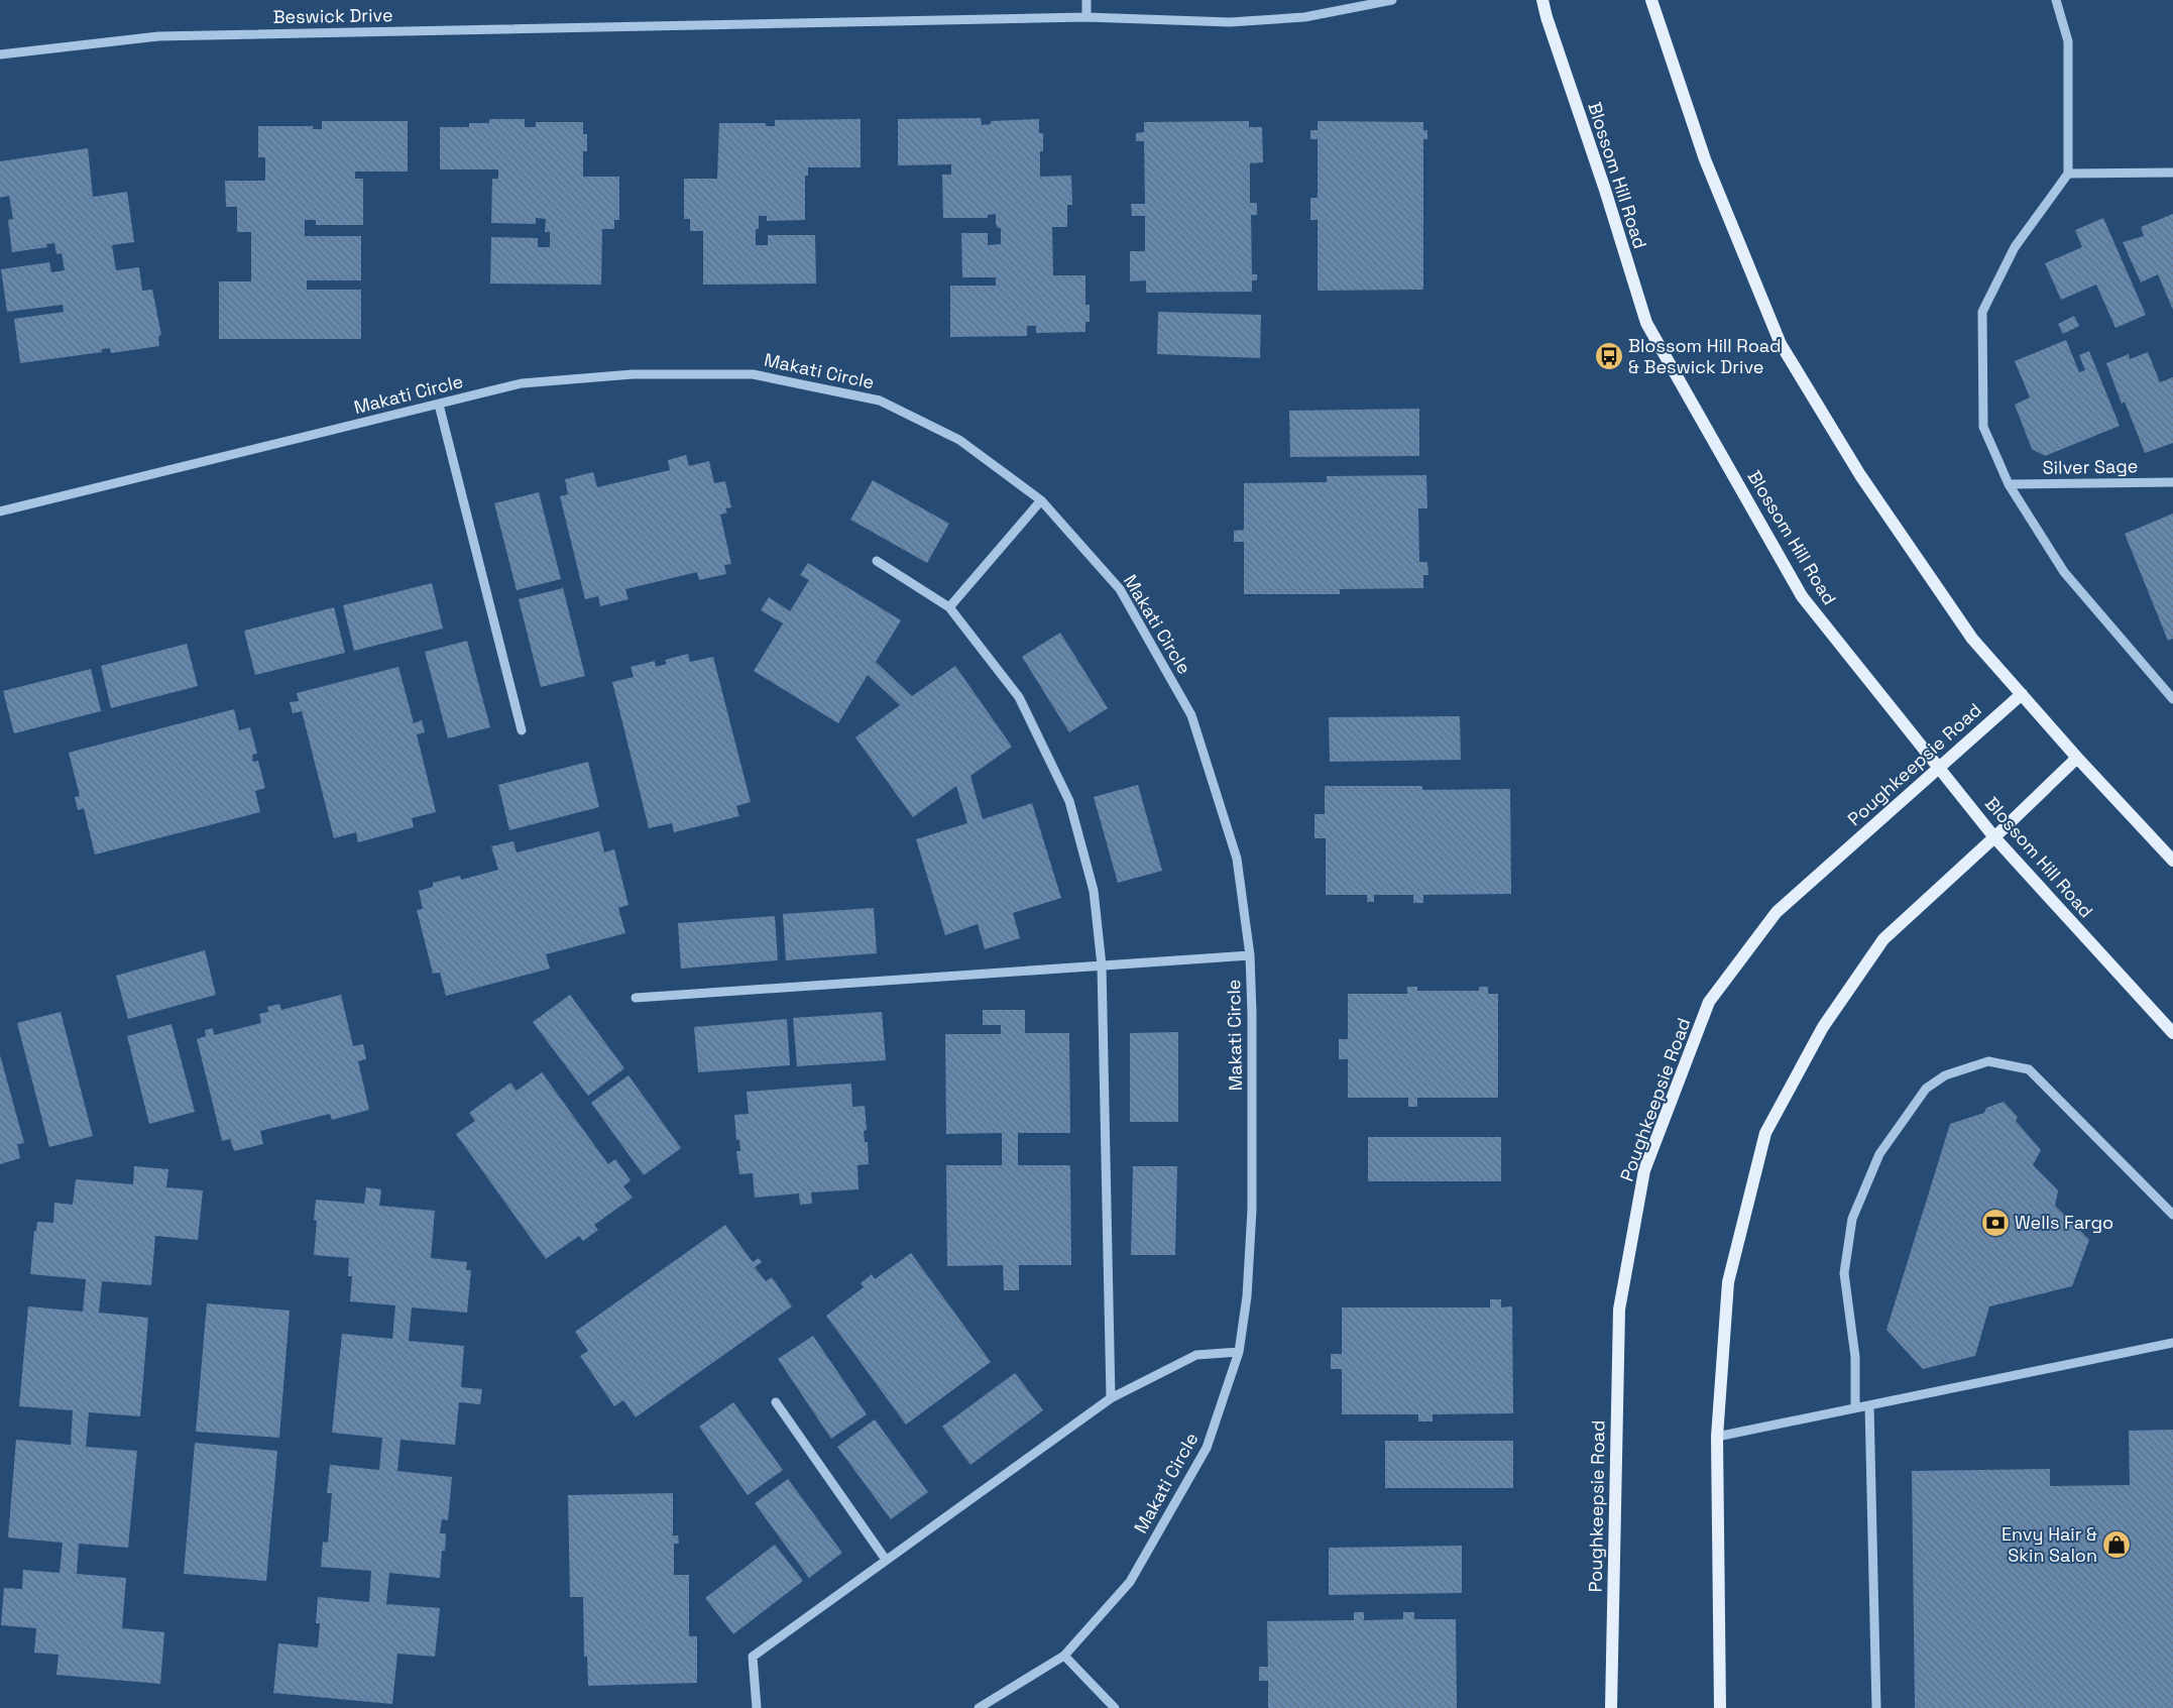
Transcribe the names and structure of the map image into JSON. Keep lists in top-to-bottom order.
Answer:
{
  "streets": {
    "main road": ["Blossom Hill Road", "Poughkeepsie Road"],
    "street": ["Beswick Drive", "Makati Circle", "Silver Sage"]
  },
  "crossings": [
    ["Blossom Hill Road", "Poughkeepsie Road"]
  ],
  "places": {
    "bus stop": ["Blossom Hill Road & Beswick Drive"],
    "bank": ["Wells Fargo"],
    "shop": ["Envy Hair & Skin Salon"]
  }
}
